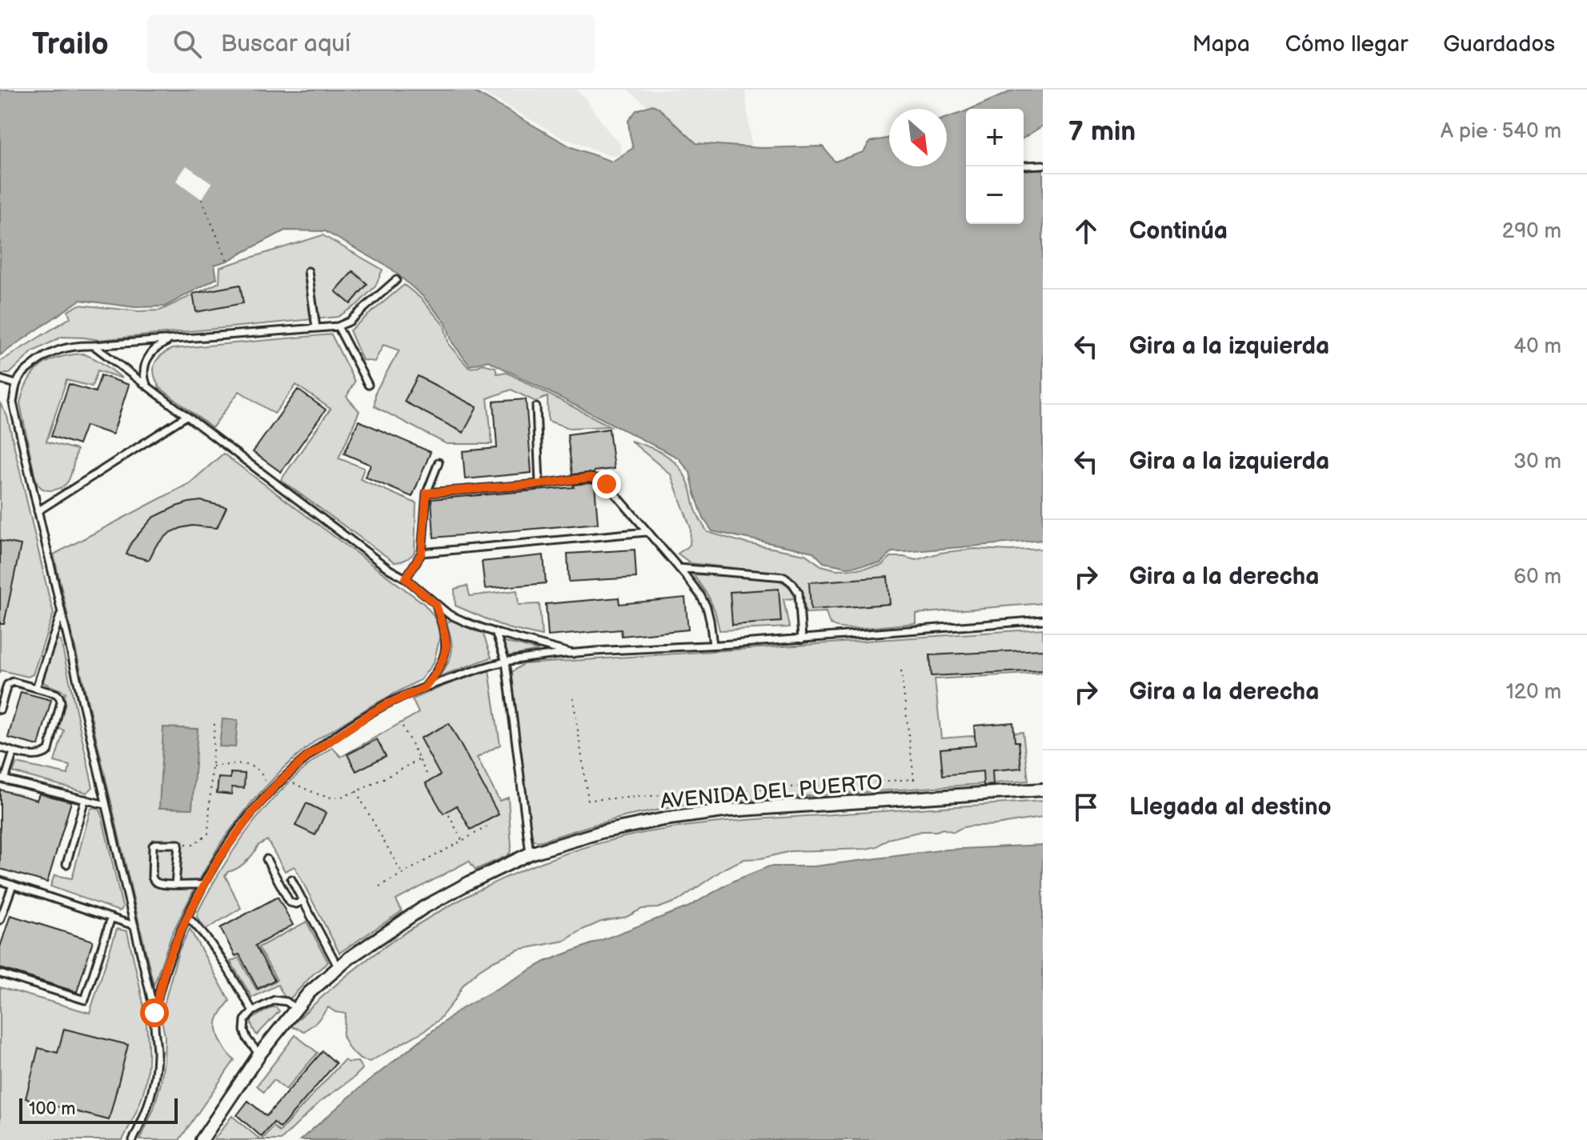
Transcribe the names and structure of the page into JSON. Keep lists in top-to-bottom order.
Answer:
{
  "streets": {
    "street": ["AVENIDA DEL PUERTO"]
  },
  "scale_bar": "100 m",
  "north": "bottom right",
  "page": {
    "header": "Trailo",
    "search": "Buscar aquí",
    "nav": ["Mapa", "Cómo llegar", "Guardados"],
    "heading": ["7 min", "A pie · 540 m"],
    "map_buttons": ["+", "−"],
    "list": [
      ["Continúa", "290 m"],
      ["Gira a la izquierda", "40 m"],
      ["Gira a la izquierda", "30 m"],
      ["Gira a la derecha", "60 m"],
      ["Gira a la derecha", "120 m"],
      "Llegada al destino"
    ],
    "scale": "100 m"
  }
}
